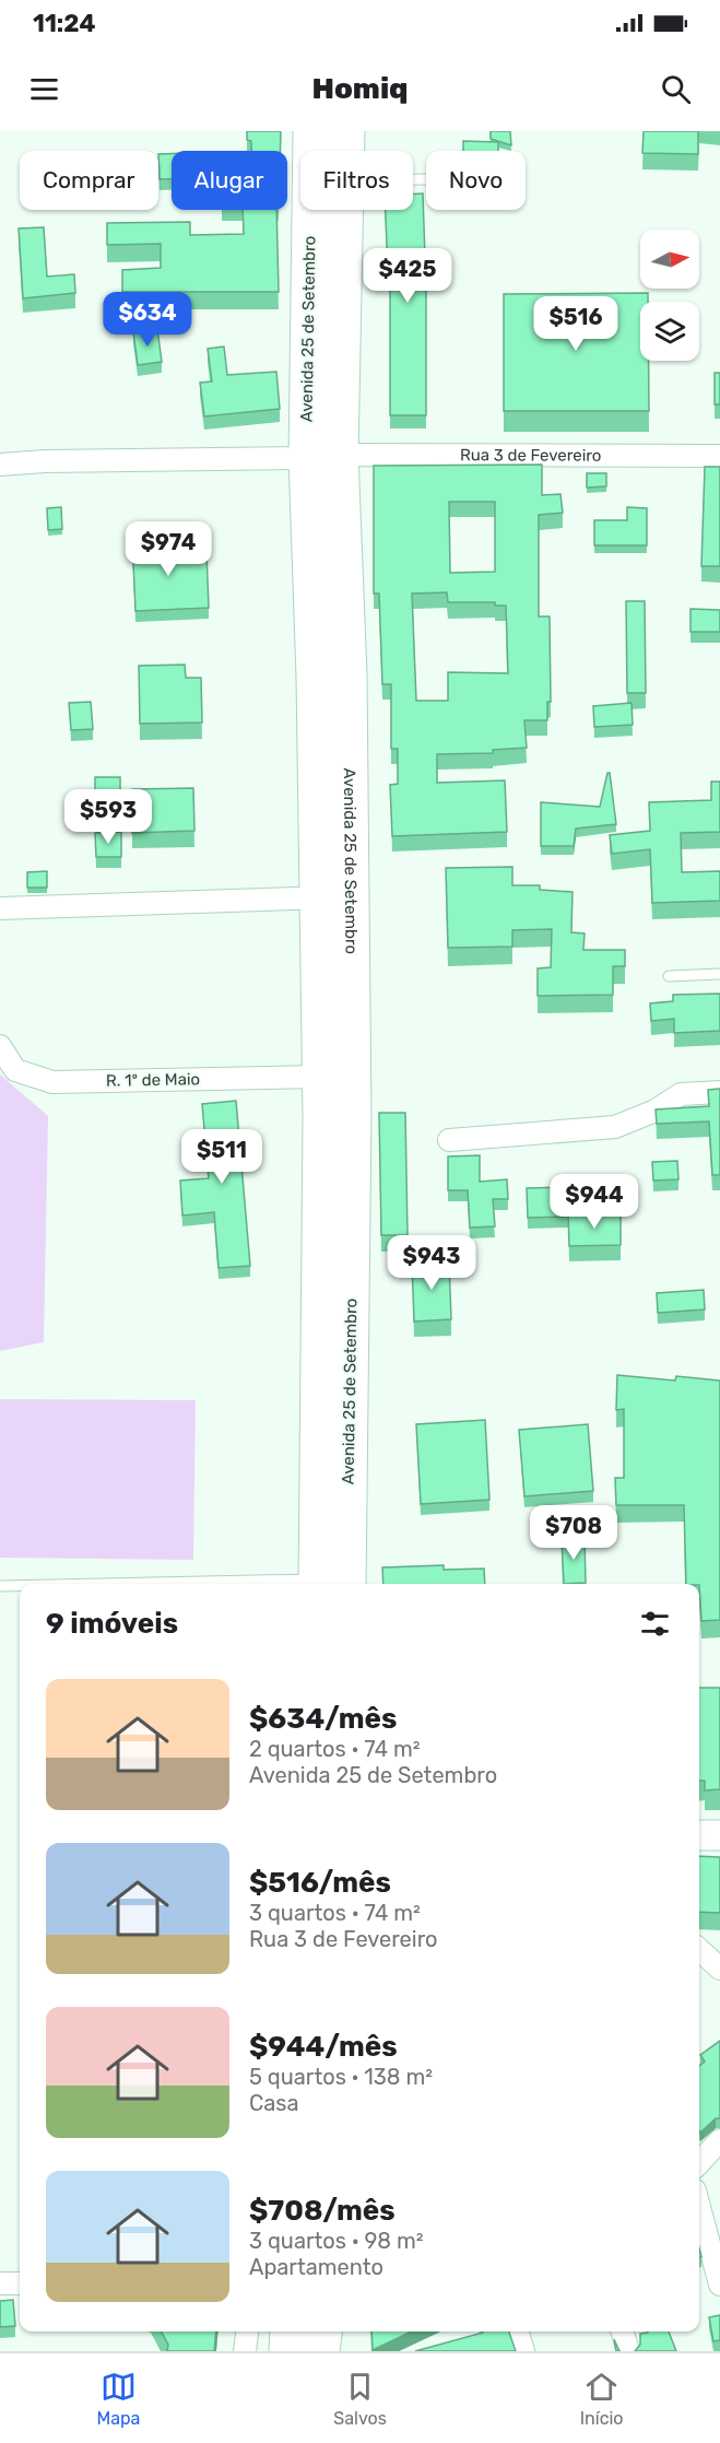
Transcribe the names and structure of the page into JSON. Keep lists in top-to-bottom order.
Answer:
{
  "streets": {
    "highway": ["Avenida 25 de Setembro"],
    "street": ["Rua 3 de Fevereiro", "R. 1º de Maio"]
  },
  "crossings": [
    ["Avenida 25 de Setembro", "Rua 3 de Fevereiro"],
    ["Avenida 25 de Setembro", "R. 1º de Maio"]
  ],
  "north": "right",
  "page": {
    "status": "11:24",
    "header": "Homiq",
    "chip": [
      "Comprar",
      "Alugar",
      "Filtros",
      "Novo"
    ],
    "price": [
      "$425",
      "$634",
      "$516",
      "$974",
      "$593",
      "$511",
      "$944",
      "$943",
      "$708"
    ],
    "heading": "9 imóveis",
    "list": [
      {
        "name": "$634/mês",
        "note": "2 quartos · 74 m² · Avenida 25 de Setembro"
      },
      {
        "name": "$516/mês",
        "note": "3 quartos · 74 m² · Rua 3 de Fevereiro"
      },
      {
        "name": "$944/mês",
        "note": "5 quartos · 138 m² · Casa"
      },
      {
        "name": "$708/mês",
        "note": "3 quartos · 98 m² · Apartamento"
      }
    ],
    "tabs": ["Mapa", "Salvos", "Início"]
  }
}
